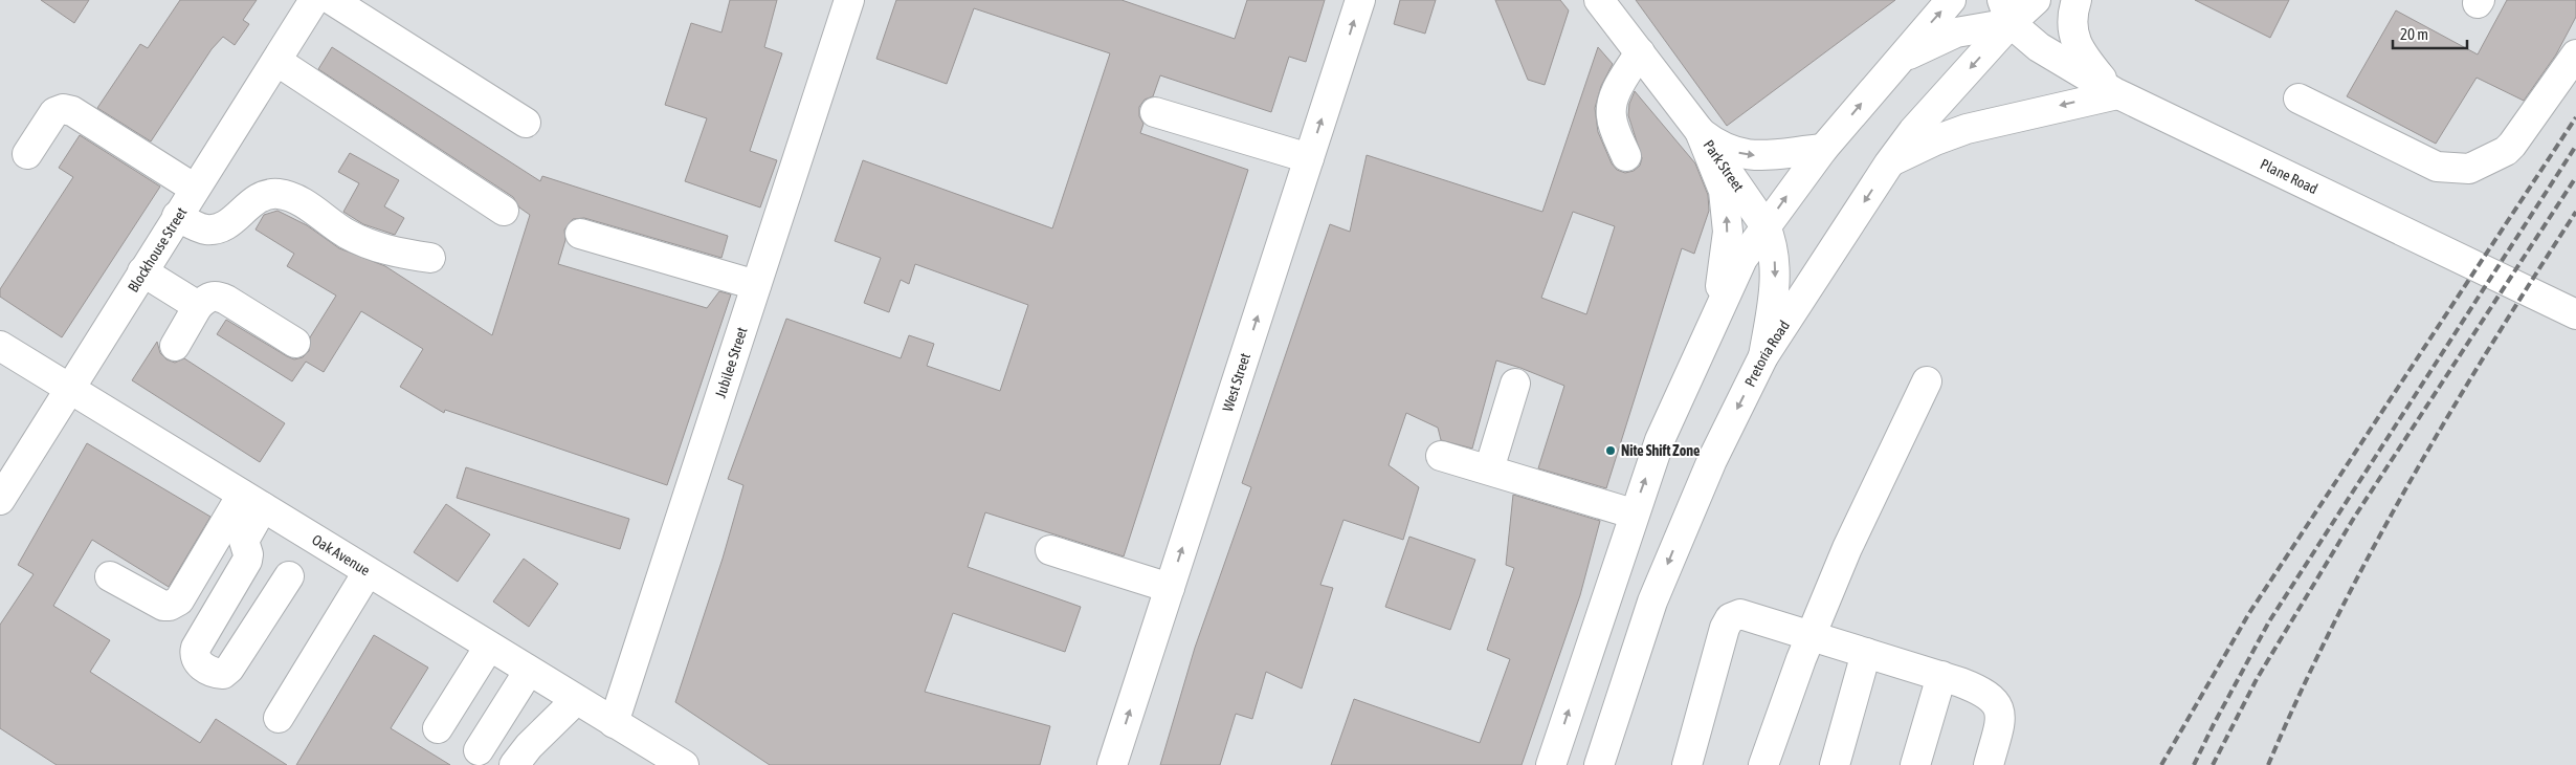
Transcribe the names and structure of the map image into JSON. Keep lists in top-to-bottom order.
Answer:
{
  "streets": {
    "street": [
      "Park Street",
      "Plane Road",
      "Blockhouse Street",
      "Pretoria Road",
      "Jubilee Street",
      "West Street",
      "Oak Avenue"
    ]
  },
  "crossings": [
    ["Park Street", "Pretoria Road"],
    ["Plane Road", "Pretoria Road"],
    ["Blockhouse Street", "Oak Avenue"],
    ["Jubilee Street", "Oak Avenue"]
  ],
  "one_way": ["West Street"],
  "places": ["Nite Shift Zone"],
  "scale_bar": "20 m"
}
